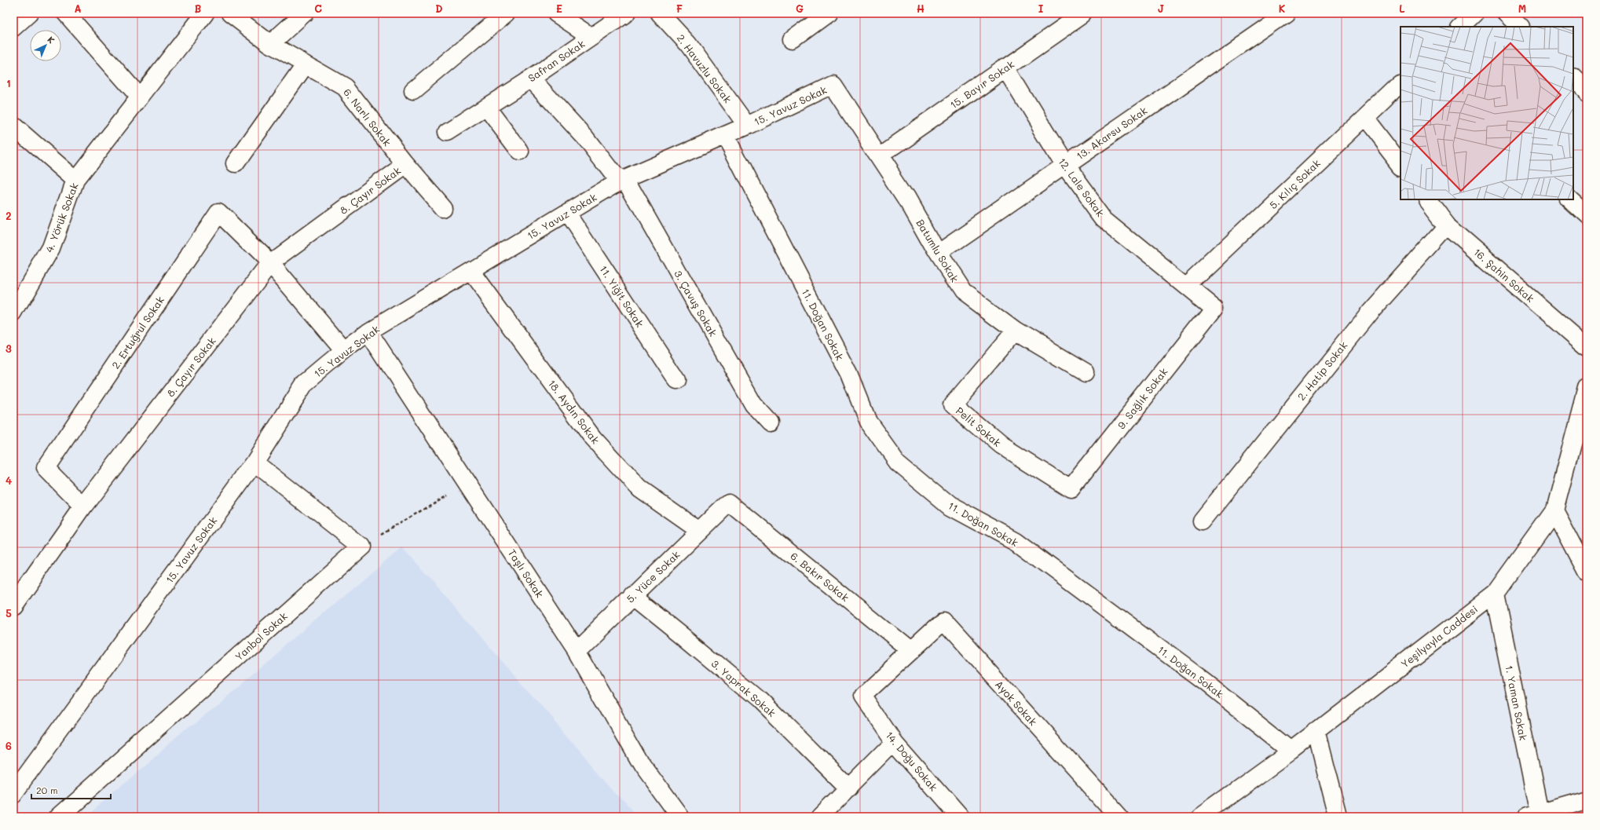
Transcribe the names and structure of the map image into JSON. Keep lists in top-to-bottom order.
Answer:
{
  "streets": {
    "street": [
      "Safran Sokak",
      "2. Havuzlu Sokak",
      "15. Bayır Sokak",
      "15. Yavuz Sokak",
      "6. Narlı Sokak",
      "13. Akarsu Sokak",
      "5. Kılıç Sokak",
      "12. Lale Sokak",
      "8. Çayır Sokak",
      "4. Yörük Sokak",
      "Batumlu Sokak",
      "16. Şahin Sokak",
      "11. Yiğit Sokak",
      "3. Çavuş Sokak",
      "11. Doğan Sokak",
      "2. Ertuğrul Sokak",
      "2. Hatip Sokak",
      "9. Sağlık Sokak",
      "18. Aydın Sokak",
      "Pelit Sokak",
      "Taşlı Sokak",
      "5. Yüce Sokak",
      "6. Bakır Sokak",
      "Yanbol Sokak",
      "Yeşilyayla Caddesi",
      "3. Yaprak Sokak",
      "Ayok Sokak",
      "1. Yaman Sokak",
      "14. Doğu Sokak"
    ]
  },
  "crossings": [
    ["Safran Sokak", "3. Çavuş Sokak"],
    ["2. Havuzlu Sokak", "15. Yavuz Sokak"],
    ["15. Bayır Sokak", "12. Lale Sokak"],
    ["15. Bayır Sokak", "Batumlu Sokak"],
    ["15. Yavuz Sokak", "Batumlu Sokak"],
    ["15. Yavuz Sokak", "11. Yiğit Sokak"],
    ["15. Yavuz Sokak", "3. Çavuş Sokak"],
    ["15. Yavuz Sokak", "11. Doğan Sokak"],
    ["15. Yavuz Sokak", "18. Aydın Sokak"],
    ["15. Yavuz Sokak", "Taşlı Sokak"],
    ["15. Yavuz Sokak", "Yanbol Sokak"],
    ["6. Narlı Sokak", "8. Çayır Sokak"],
    ["13. Akarsu Sokak", "12. Lale Sokak"],
    ["13. Akarsu Sokak", "Batumlu Sokak"],
    ["5. Kılıç Sokak", "12. Lale Sokak"],
    ["12. Lale Sokak", "9. Sağlık Sokak"],
    ["8. Çayır Sokak", "2. Ertuğrul Sokak"],
    ["Batumlu Sokak", "Pelit Sokak"],
    ["16. Şahin Sokak", "2. Hatip Sokak"],
    ["11. Doğan Sokak", "Yeşilyayla Caddesi"],
    ["9. Sağlık Sokak", "Pelit Sokak"],
    ["18. Aydın Sokak", "5. Yüce Sokak"],
    ["Taşlı Sokak", "5. Yüce Sokak"],
    ["5. Yüce Sokak", "6. Bakır Sokak"],
    ["5. Yüce Sokak", "3. Yaprak Sokak"],
    ["6. Bakır Sokak", "Ayok Sokak"],
    ["6. Bakır Sokak", "14. Doğu Sokak"],
    ["Yeşilyayla Caddesi", "1. Yaman Sokak"],
    ["Ayok Sokak", "14. Doğu Sokak"]
  ],
  "scale_bar": "20 m",
  "north": "top right",
  "grid": {
    "columns": [
      "A",
      "B",
      "C",
      "D",
      "E",
      "F",
      "G",
      "H",
      "I",
      "J",
      "K",
      "L",
      "M"
    ],
    "rows": [
      "1",
      "2",
      "3",
      "4",
      "5",
      "6"
    ]
  }
}
